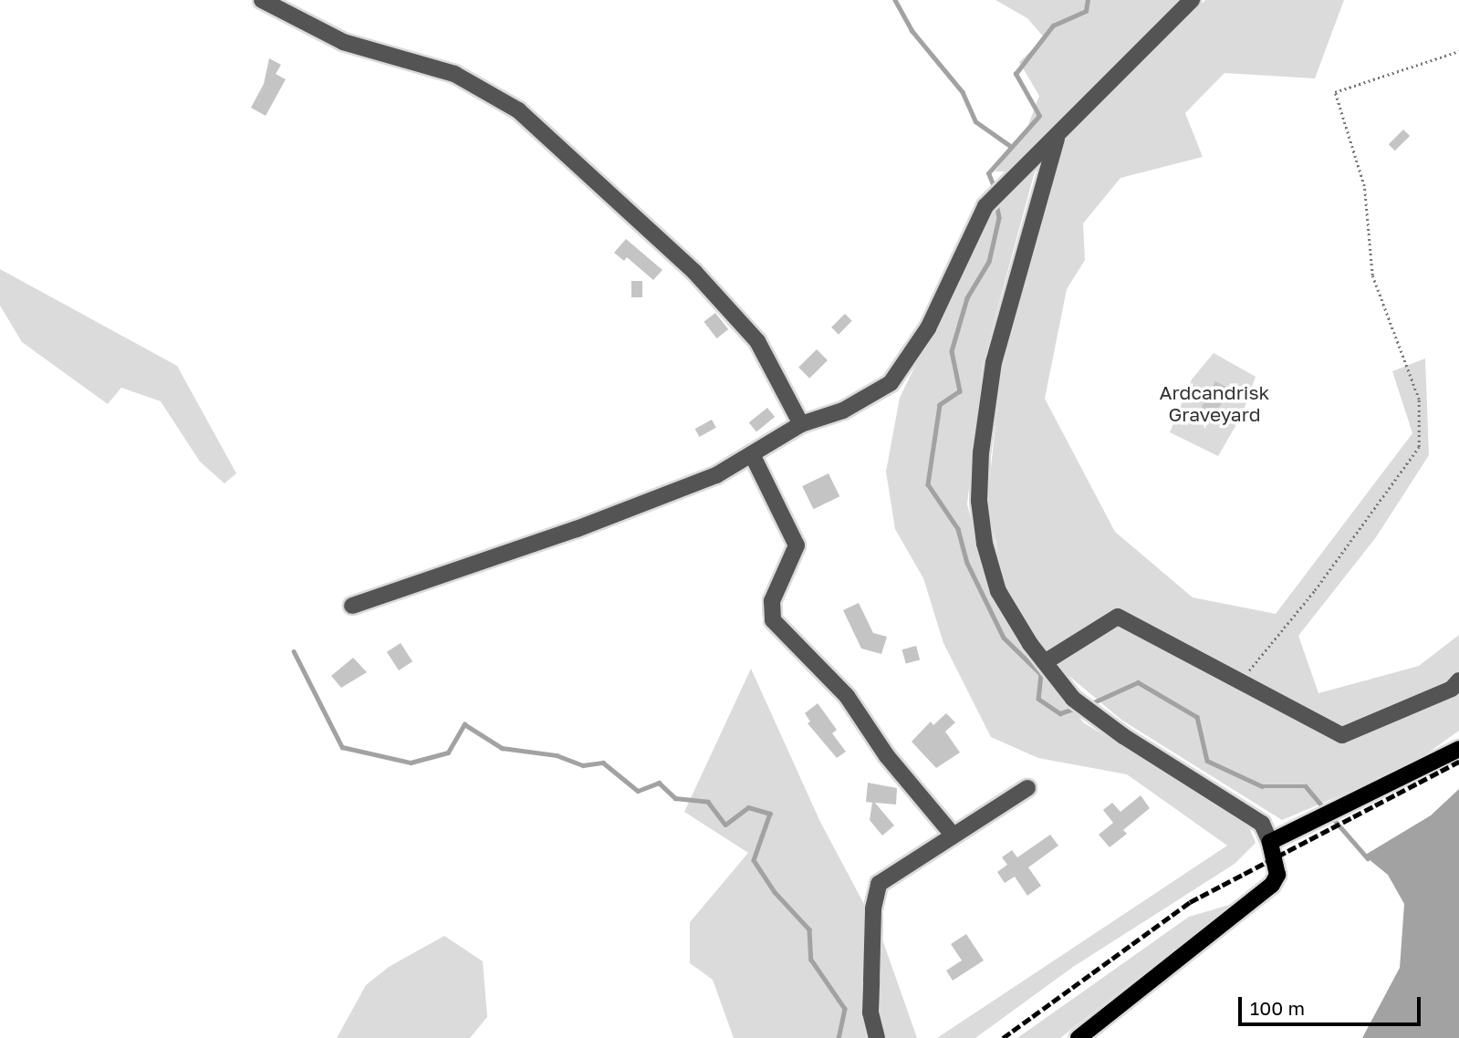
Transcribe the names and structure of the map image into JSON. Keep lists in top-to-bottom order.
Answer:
{
  "parks": ["Ardcandrisk Graveyard"],
  "scale_bar": "100 m"
}
